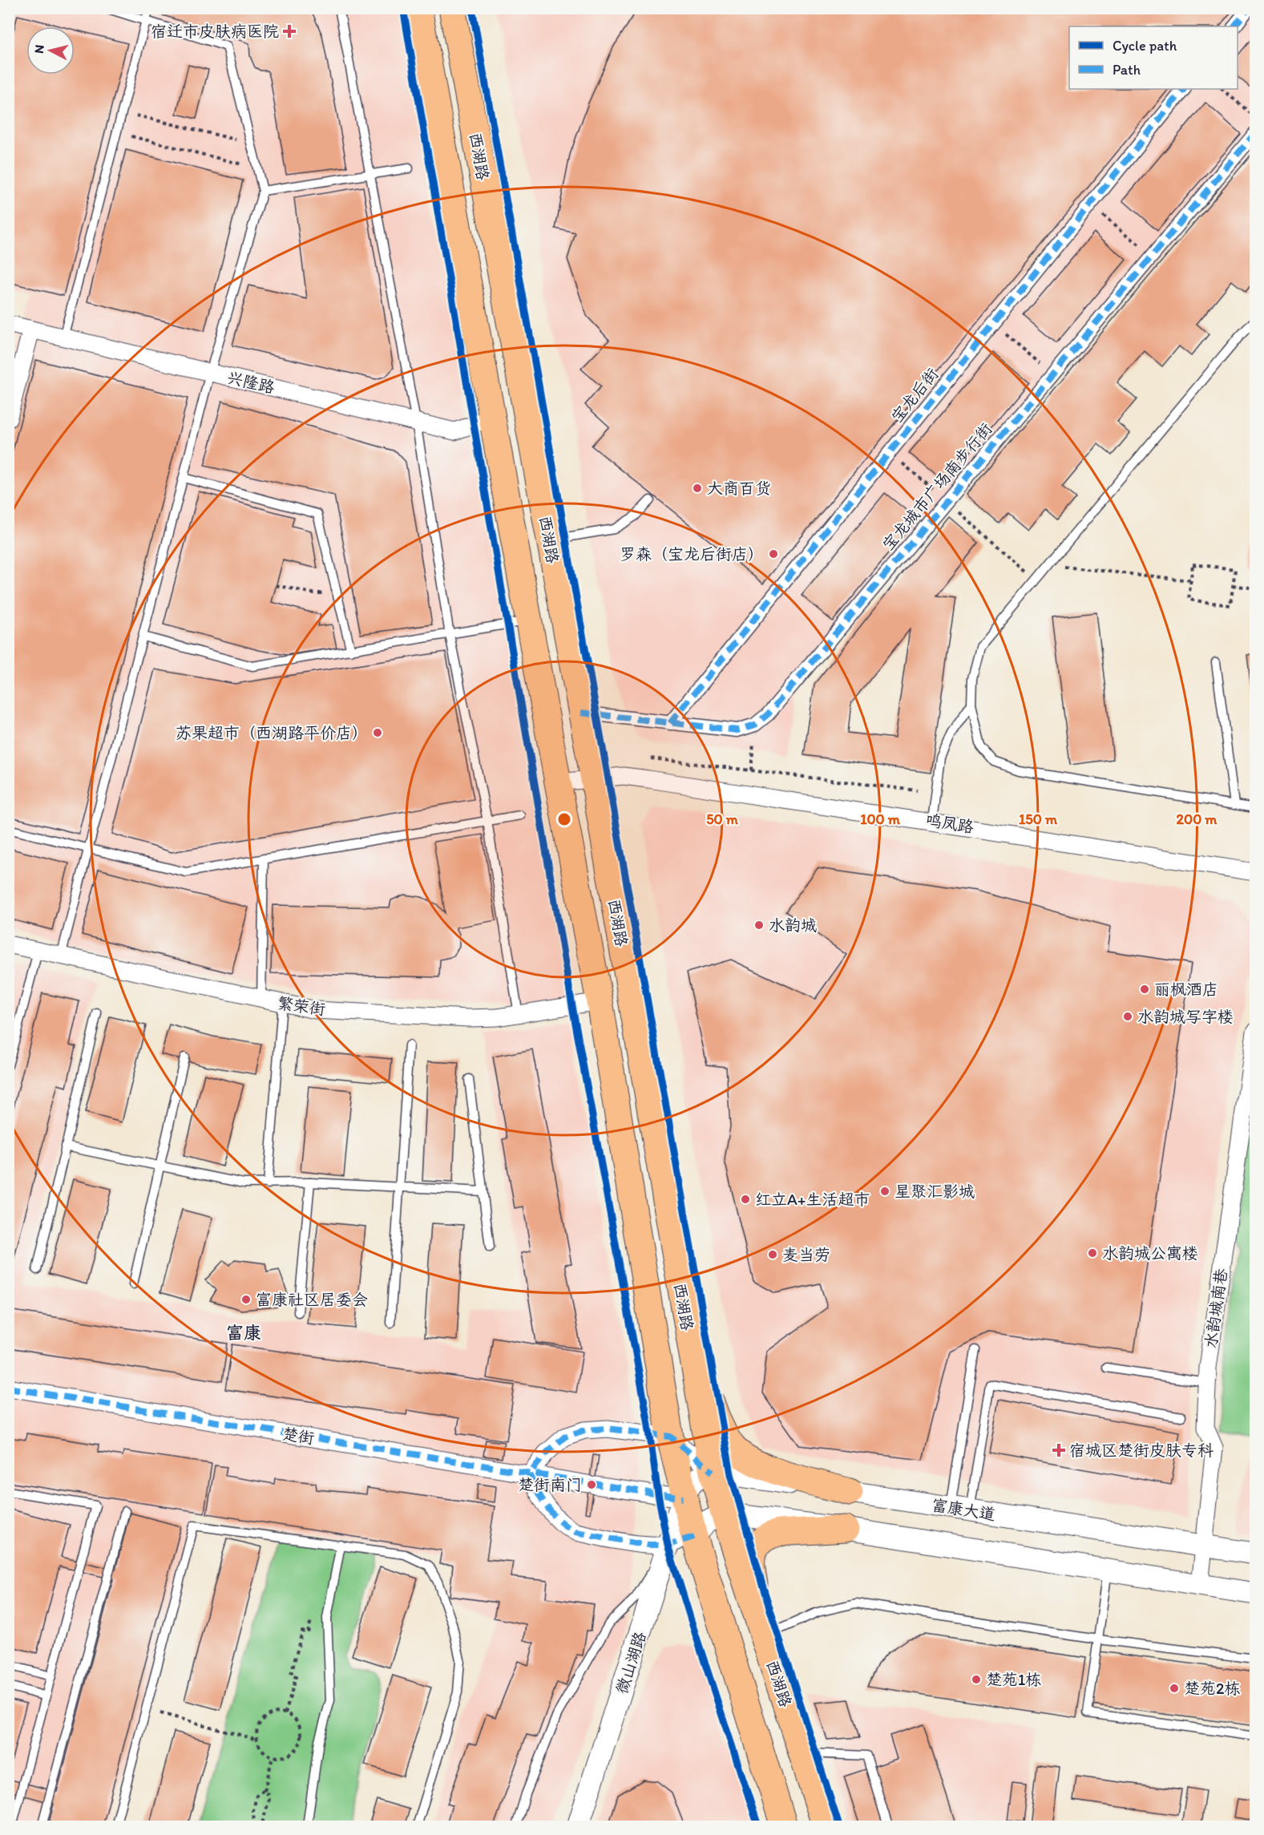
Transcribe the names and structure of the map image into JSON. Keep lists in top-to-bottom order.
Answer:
{
  "streets": {
    "main road": ["西湖路"],
    "street": [
      "兴隆路",
      "宝龙后街",
      "宝龙城市广场南步行街",
      "鸣凤路",
      "繁荣街",
      "水韵城南巷",
      "楚街",
      "富康大道",
      "微山湖路"
    ]
  },
  "crossings": [
    ["西湖路", "兴隆路"],
    ["西湖路", "鸣凤路"],
    ["西湖路", "繁荣街"],
    ["西湖路", "楚街"],
    ["西湖路", "富康大道"],
    ["西湖路", "微山湖路"],
    ["水韵城南巷", "富康大道"],
    ["楚街", "微山湖路"]
  ],
  "districts": ["富康"],
  "places": {
    "health": ["宿迁市皮肤病医院", "宿城区楚街皮肤专科"],
    "other": [
      "大商百货",
      "罗森（宝龙后街店）",
      "苏果超市（西湖路平价店）",
      "水韵城",
      "丽枫酒店",
      "水韵城写字楼",
      "星聚汇影城",
      "红立A+生活超市",
      "水韵城公寓楼",
      "麦当劳",
      "富康社区居委会",
      "楚街南门",
      "楚苑1栋",
      "楚苑2栋"
    ]
  },
  "legend": ["Cycle path", "Path"],
  "north": "left",
  "rings": [
    "50 m",
    "100 m",
    "150 m",
    "200 m"
  ]
}
